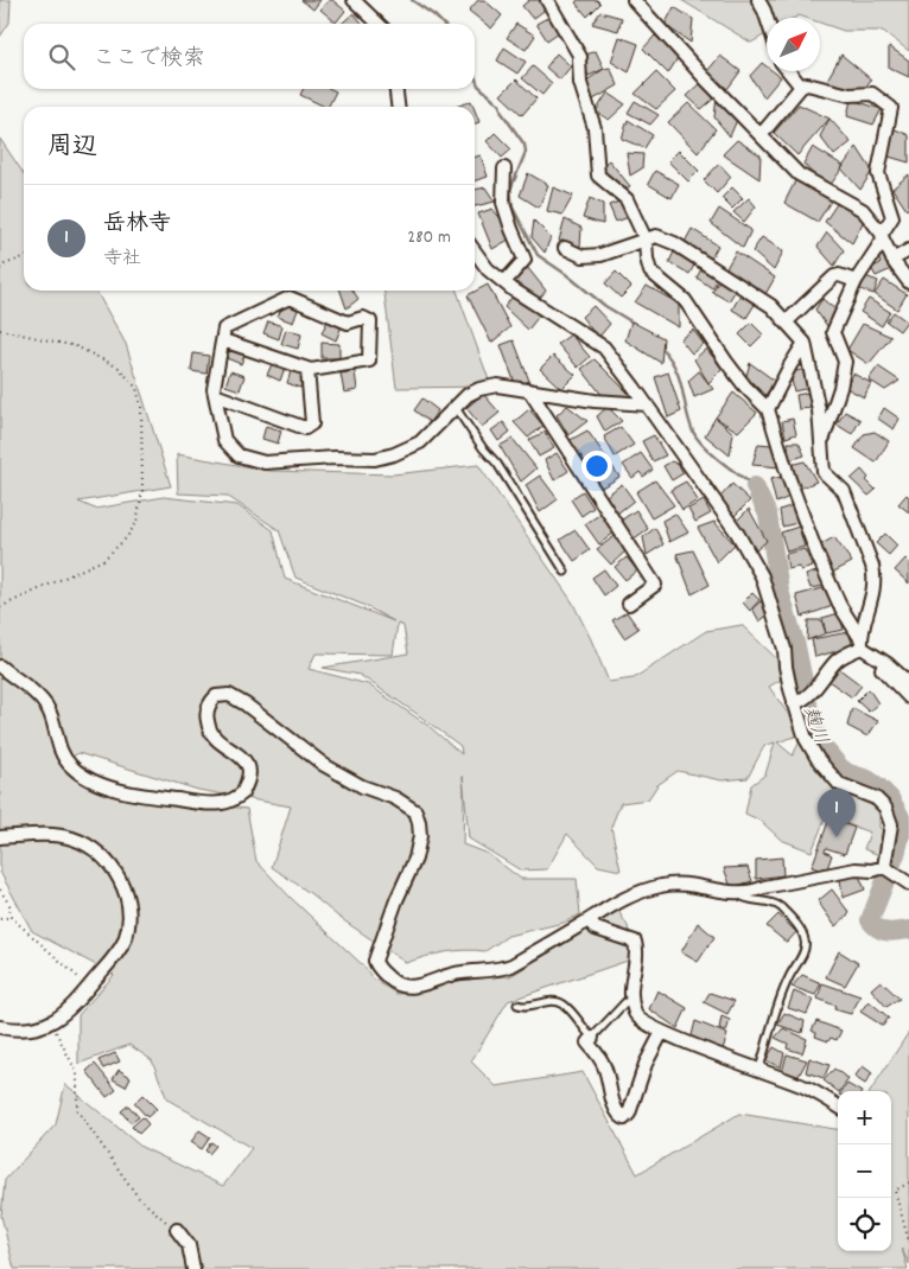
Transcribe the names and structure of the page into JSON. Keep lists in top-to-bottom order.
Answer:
{
  "water": ["麹川"],
  "north": "top right",
  "page": {
    "search": "ここで検索",
    "heading": "周辺",
    "list": [
      {
        "mark": "1",
        "name": "岳林寺",
        "note": "寺社",
        "value": "280 m"
      }
    ],
    "pins": "1",
    "map_buttons": ["+", "−"]
  }
}
